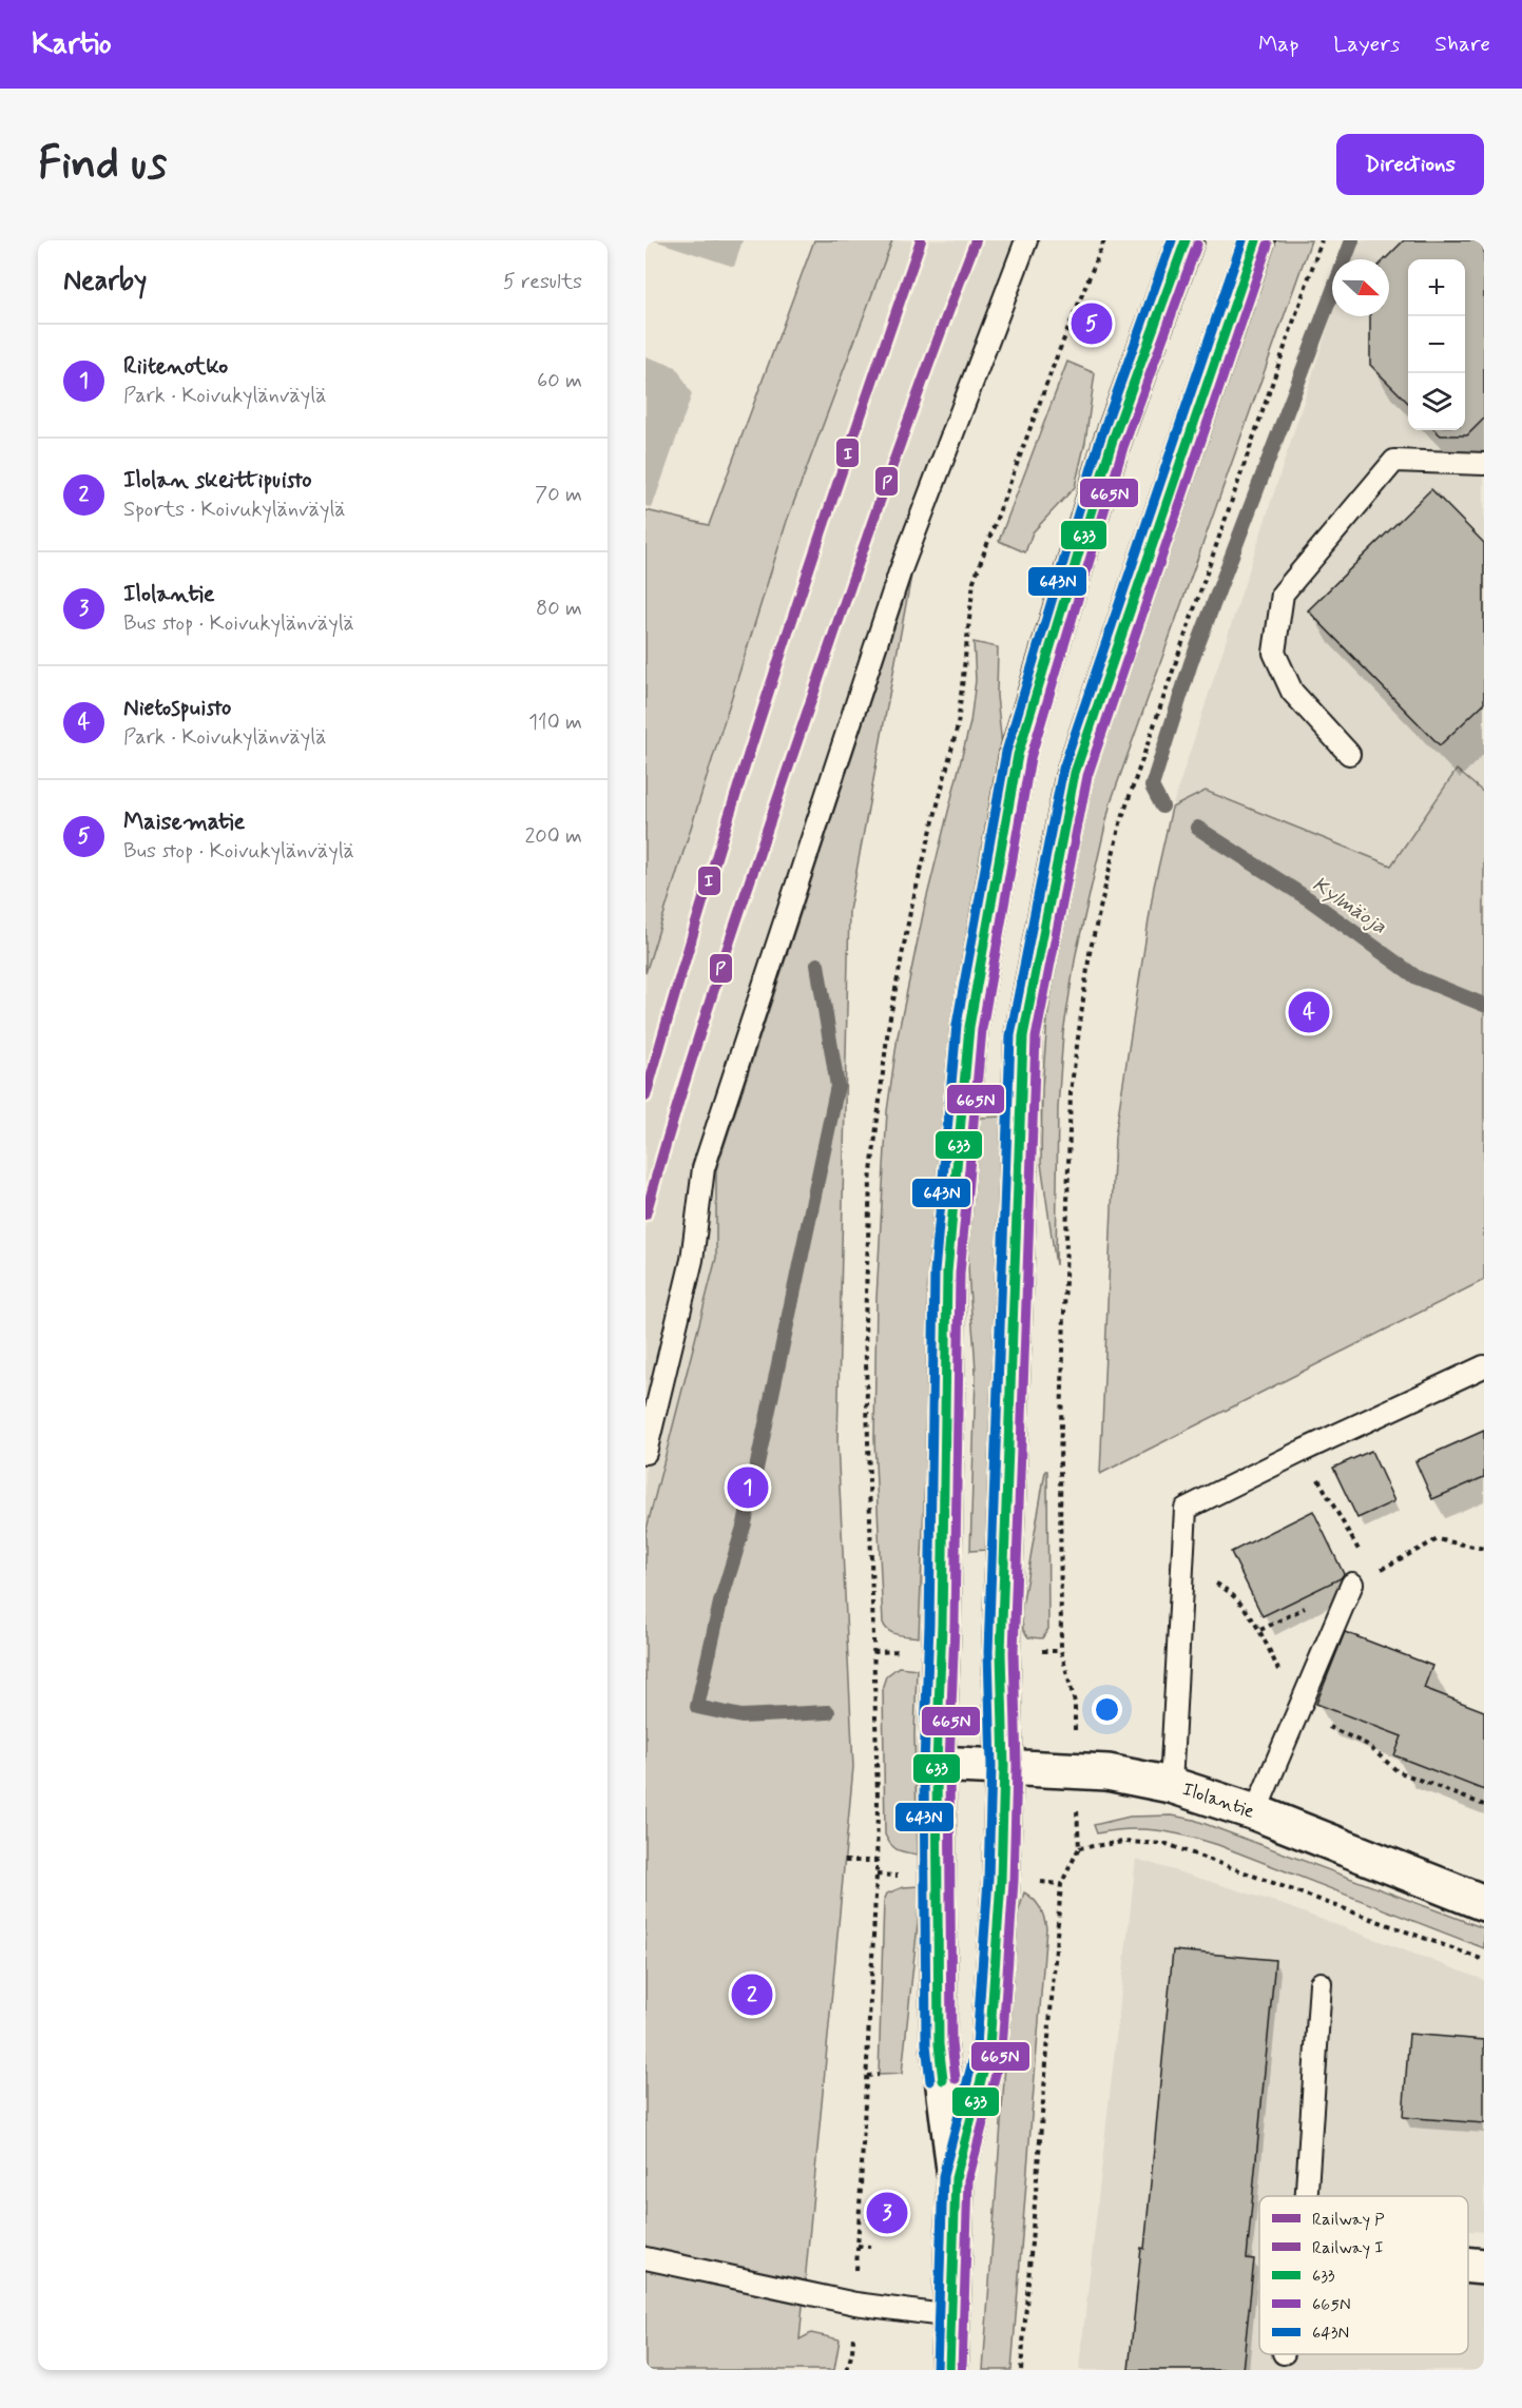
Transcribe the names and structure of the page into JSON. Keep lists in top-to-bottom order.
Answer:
{
  "streets": {
    "main road": ["Ilolantie"]
  },
  "water": ["Kylmäoja"],
  "lines": [
    "rail line P",
    "rail line I",
    "transit line 633",
    "transit line 643N",
    "transit line 665N"
  ],
  "legend": [
    "Railway P",
    "Railway I",
    "633",
    "665N",
    "643N"
  ],
  "north": "right",
  "page": {
    "header": "Kartio",
    "nav": ["Map", "Layers", "Share"],
    "buttons": "Directions",
    "title": "Find us",
    "heading": ["Nearby", "5 results"],
    "map_buttons": ["+", "−"],
    "pins": [
      "5",
      "4",
      "1",
      "2",
      "3"
    ],
    "list": [
      {
        "mark": "1",
        "name": "Riitenotko",
        "note": "Park · Koivukylänväylä",
        "value": "60 m"
      },
      {
        "mark": "2",
        "name": "Ilolan skeittipuisto",
        "note": "Sports · Koivukylänväylä",
        "value": "70 m"
      },
      {
        "mark": "3",
        "name": "Ilolantie",
        "note": "Bus stop · Koivukylänväylä",
        "value": "80 m"
      },
      {
        "mark": "4",
        "name": "Nietospuisto",
        "note": "Park · Koivukylänväylä",
        "value": "110 m"
      },
      {
        "mark": "5",
        "name": "Maisematie",
        "note": "Bus stop · Koivukylänväylä",
        "value": "200 m"
      }
    ]
  }
}
